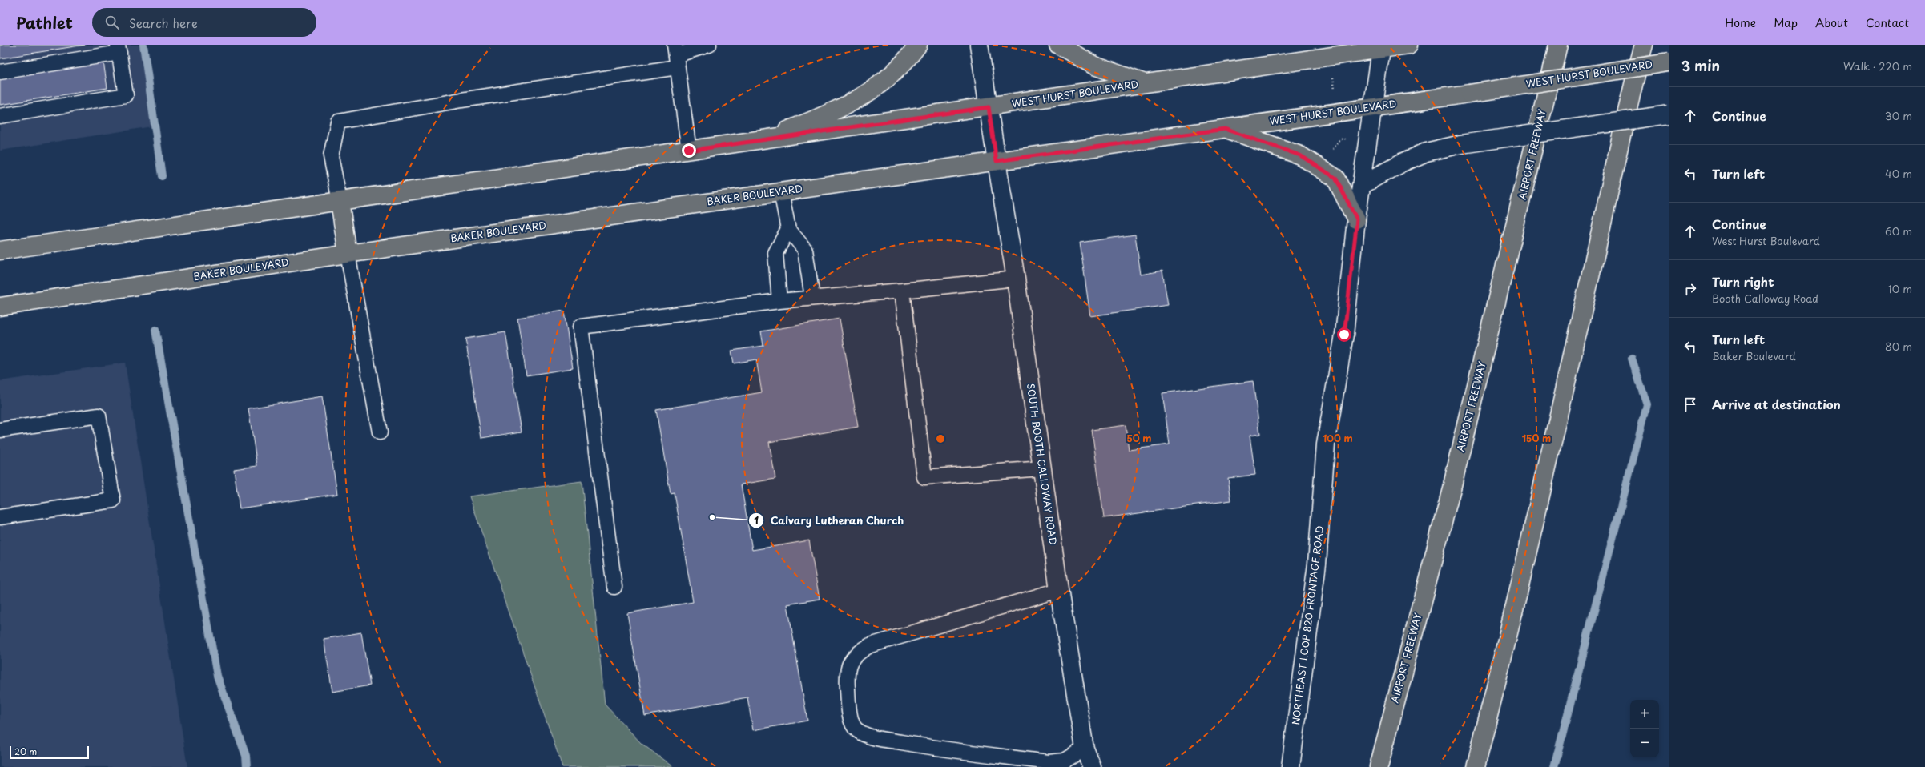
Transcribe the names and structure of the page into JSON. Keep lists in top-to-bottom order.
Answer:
{
  "streets": {
    "main road": [
      "WEST HURST BOULEVARD",
      "AIRPORT FREEWAY",
      "BAKER BOULEVARD",
      "SOUTH BOOTH CALLOWAY ROAD",
      "NORTHEAST LOOP 820 FRONTAGE ROAD"
    ]
  },
  "crossings": [
    ["WEST HURST BOULEVARD", "BAKER BOULEVARD"],
    ["WEST HURST BOULEVARD", "SOUTH BOOTH CALLOWAY ROAD"],
    ["WEST HURST BOULEVARD", "NORTHEAST LOOP 820 FRONTAGE ROAD"],
    ["BAKER BOULEVARD", "SOUTH BOOTH CALLOWAY ROAD"]
  ],
  "places": ["Calvary Lutheran Church"],
  "scale_bar": "20 m",
  "page": {
    "header": "Pathlet",
    "search": "Search here",
    "nav": [
      "Home",
      "Map",
      "About",
      "Contact"
    ],
    "heading": ["3 min", "Walk · 220 m"],
    "list": [
      ["Continue", "30 m"],
      ["Turn left", "40 m"],
      ["Continue", "West Hurst Boulevard", "60 m"],
      ["Turn right", "Booth Calloway Road", "10 m"],
      ["Turn left", "Baker Boulevard", "80 m"],
      "Arrive at destination"
    ],
    "map_buttons": ["+", "−"],
    "scale": "20 m"
  },
  "rings": ["50 m", "100 m", "150 m"]
}
